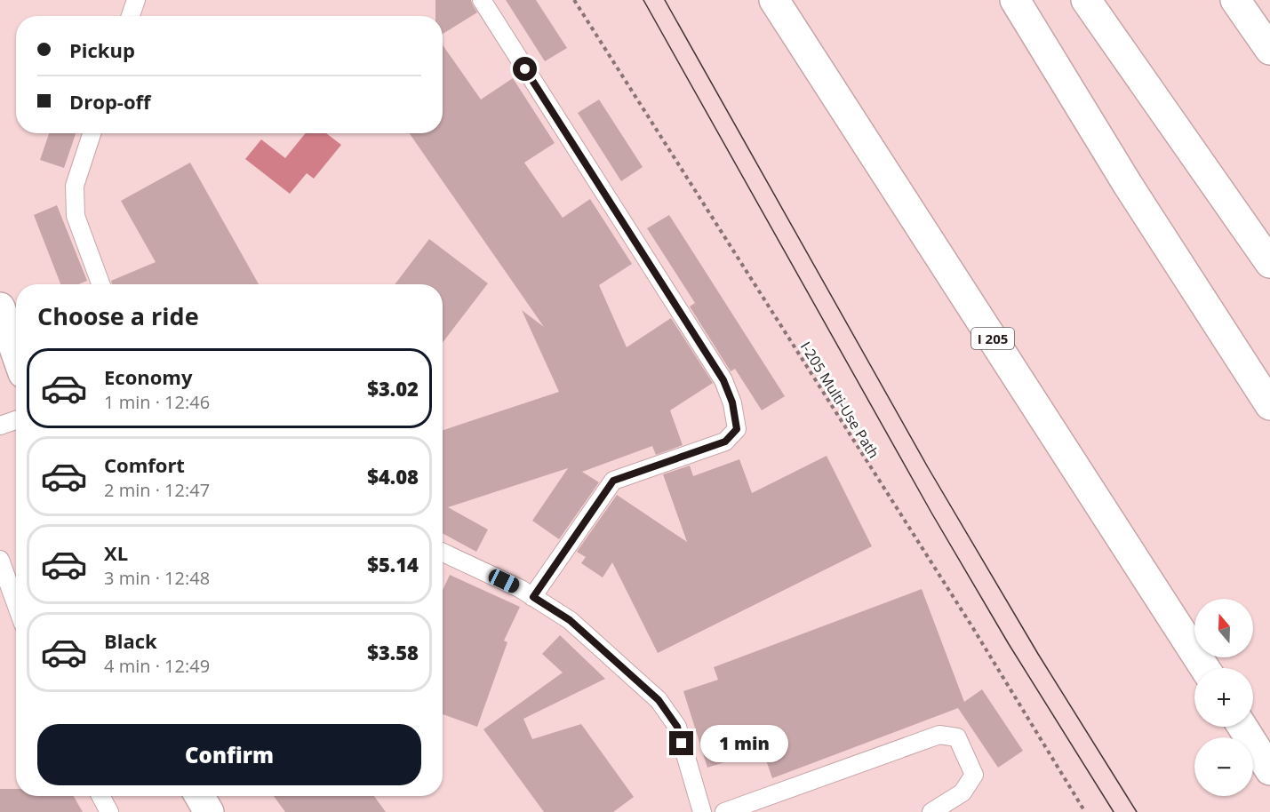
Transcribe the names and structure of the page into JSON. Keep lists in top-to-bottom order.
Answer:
{
  "streets": {
    "main road": ["I 205"],
    "path": ["I-205 Multi-Use Path"]
  },
  "north": "top",
  "page": {
    "banner": ["Pickup", "Drop-off"],
    "heading": "Choose a ride",
    "list": [
      {
        "name": "Economy",
        "note": "1 min · 12:46",
        "value": "$3.02"
      },
      {
        "name": "Comfort",
        "note": "2 min · 12:47",
        "value": "$4.08"
      },
      {
        "name": "XL",
        "note": "3 min · 12:48",
        "value": "$5.14"
      },
      {
        "name": "Black",
        "note": "4 min · 12:49",
        "value": "$3.58"
      }
    ],
    "map_buttons": ["+", "−"],
    "buttons": "Confirm",
    "bubble": "1 min"
  }
}
